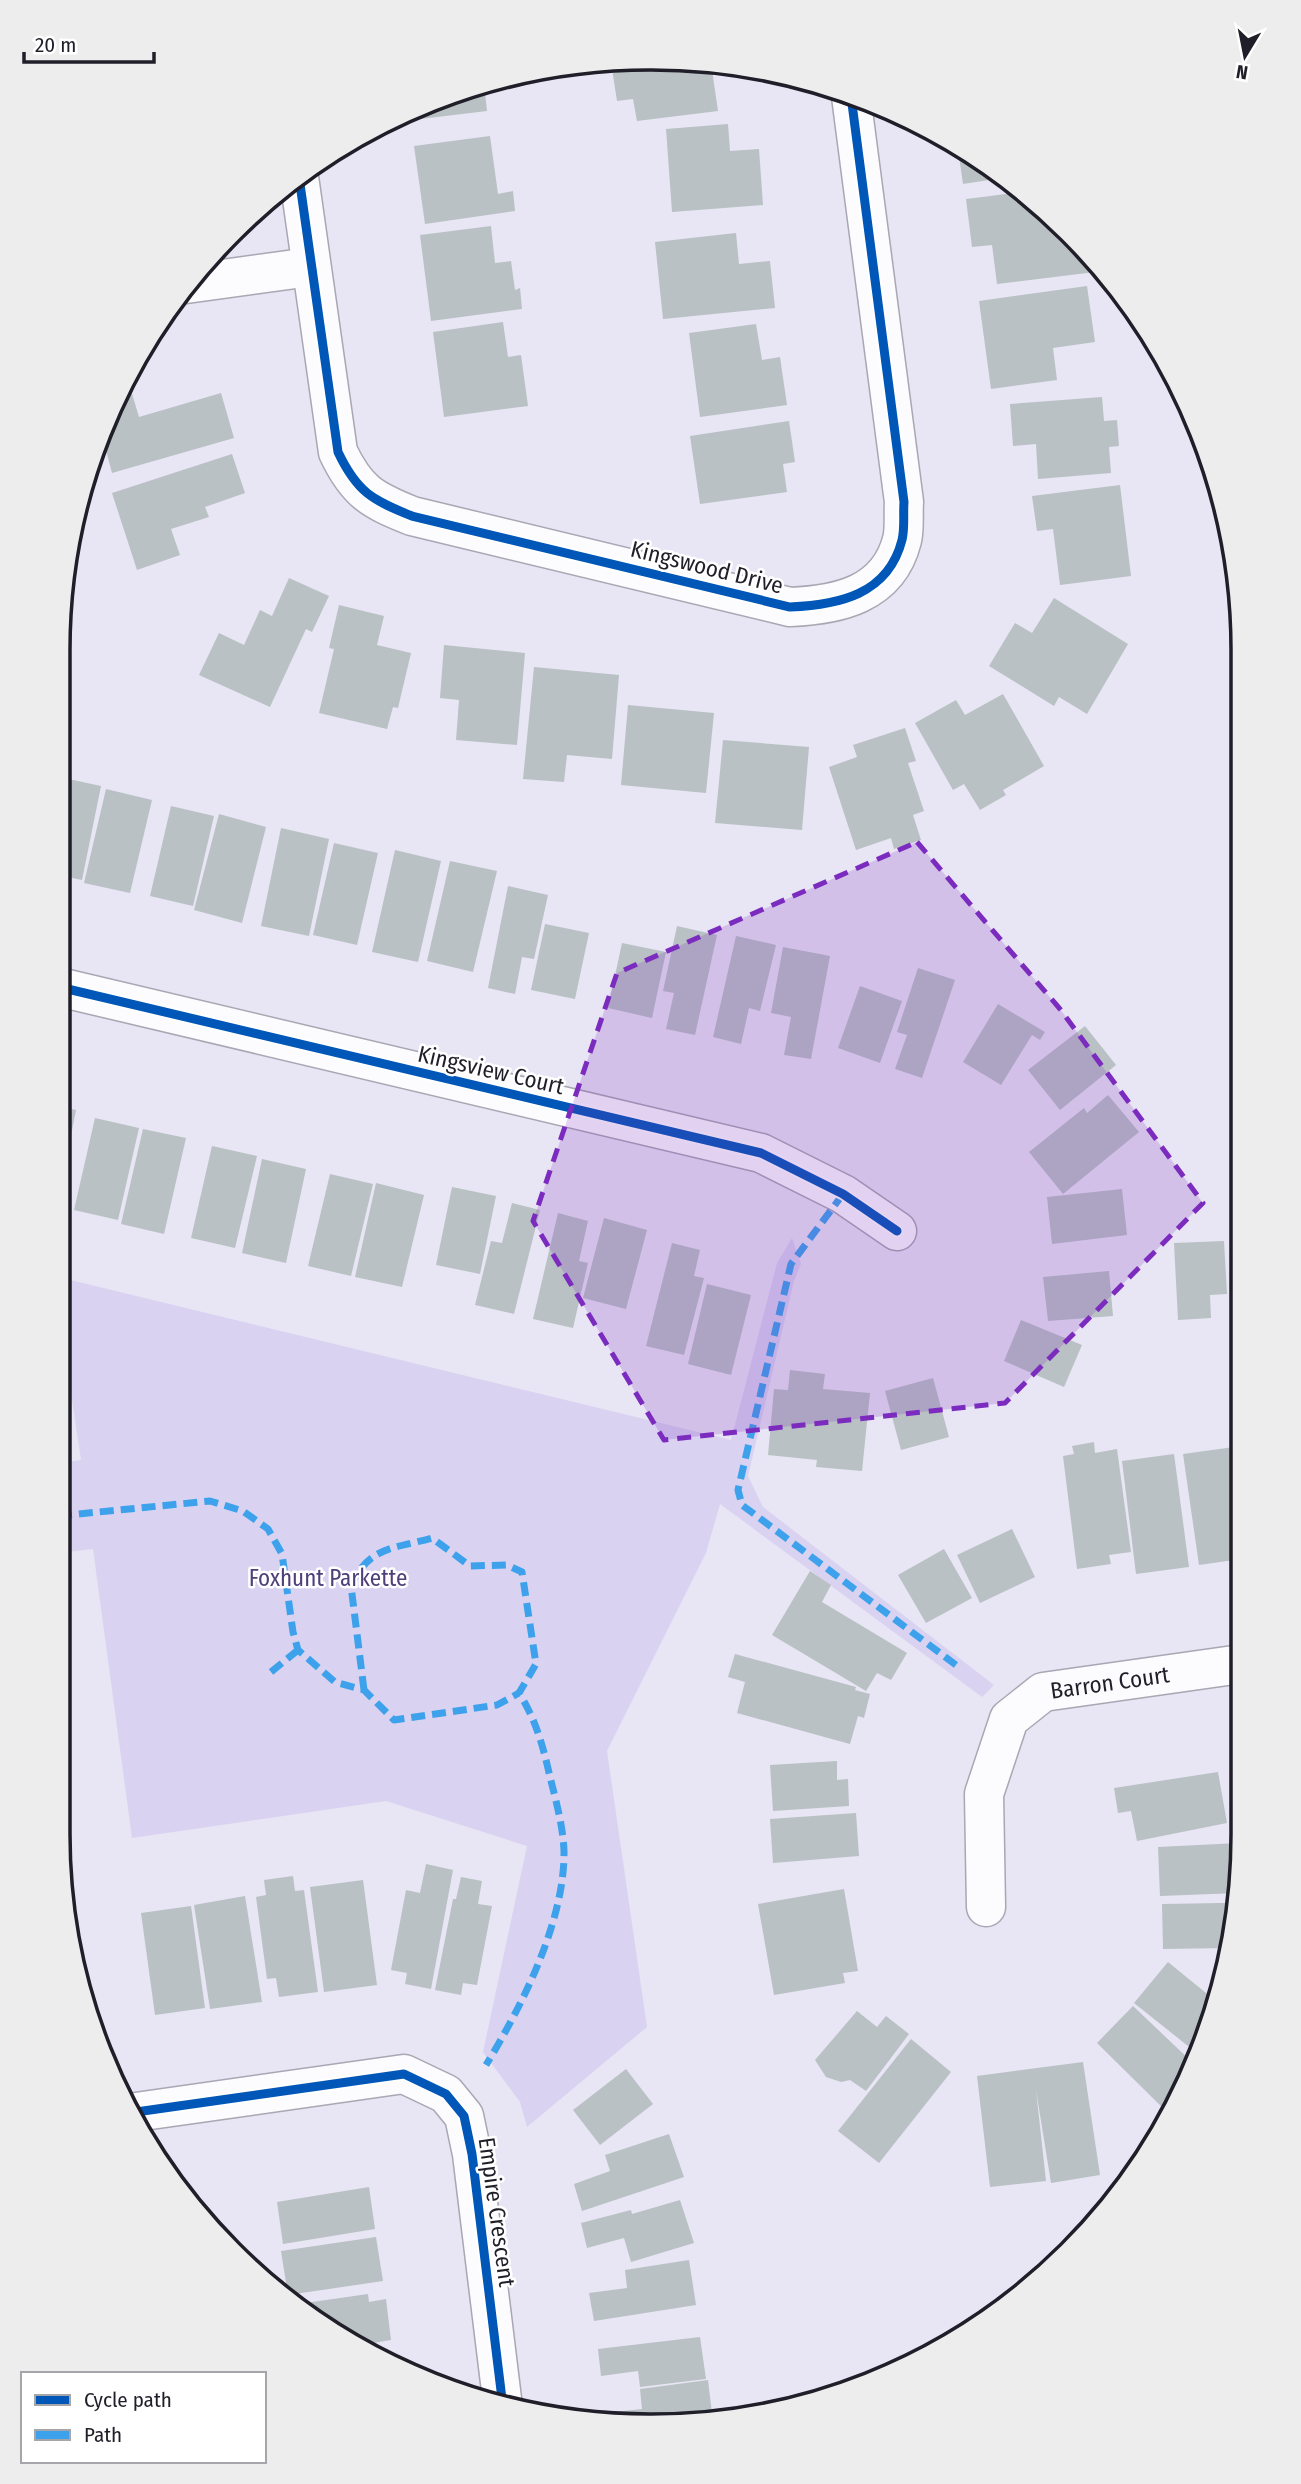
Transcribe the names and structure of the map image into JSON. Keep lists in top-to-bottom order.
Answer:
{
  "streets": {
    "street": [
      "Kingswood Drive",
      "Kingsview Court",
      "Barron Court",
      "Empire Crescent"
    ]
  },
  "parks": ["Foxhunt Parkette"],
  "legend": ["Cycle path", "Path"],
  "scale_bar": "20 m",
  "north": "bottom"
}
